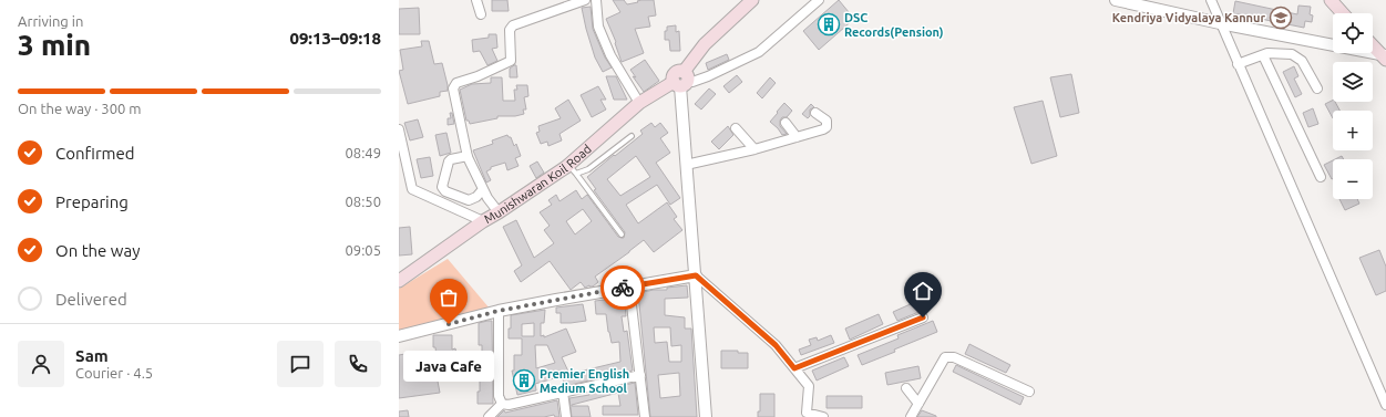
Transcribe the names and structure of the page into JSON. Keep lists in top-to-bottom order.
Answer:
{
  "streets": {
    "main road": ["Munishwaran Koil Road"]
  },
  "places": {
    "school or university": ["Kendriya Vidyalaya Kannur"],
    "building": ["DSC Records(Pension)", "Premier English Medium School"],
    "other": ["Java Cafe"]
  },
  "page": {
    "heading": ["3 min", "Arriving in", "09:13–09:18"],
    "panel": ["Sam", "Courier · 4.5"],
    "map_buttons": ["+", "−"],
    "bar": "On the way · 300 m",
    "list": [
      ["Confirmed", "08:49"],
      ["Preparing", "08:50"],
      ["On the way", "09:05"],
      "Delivered"
    ],
    "bubble": "Java Cafe"
  }
}
